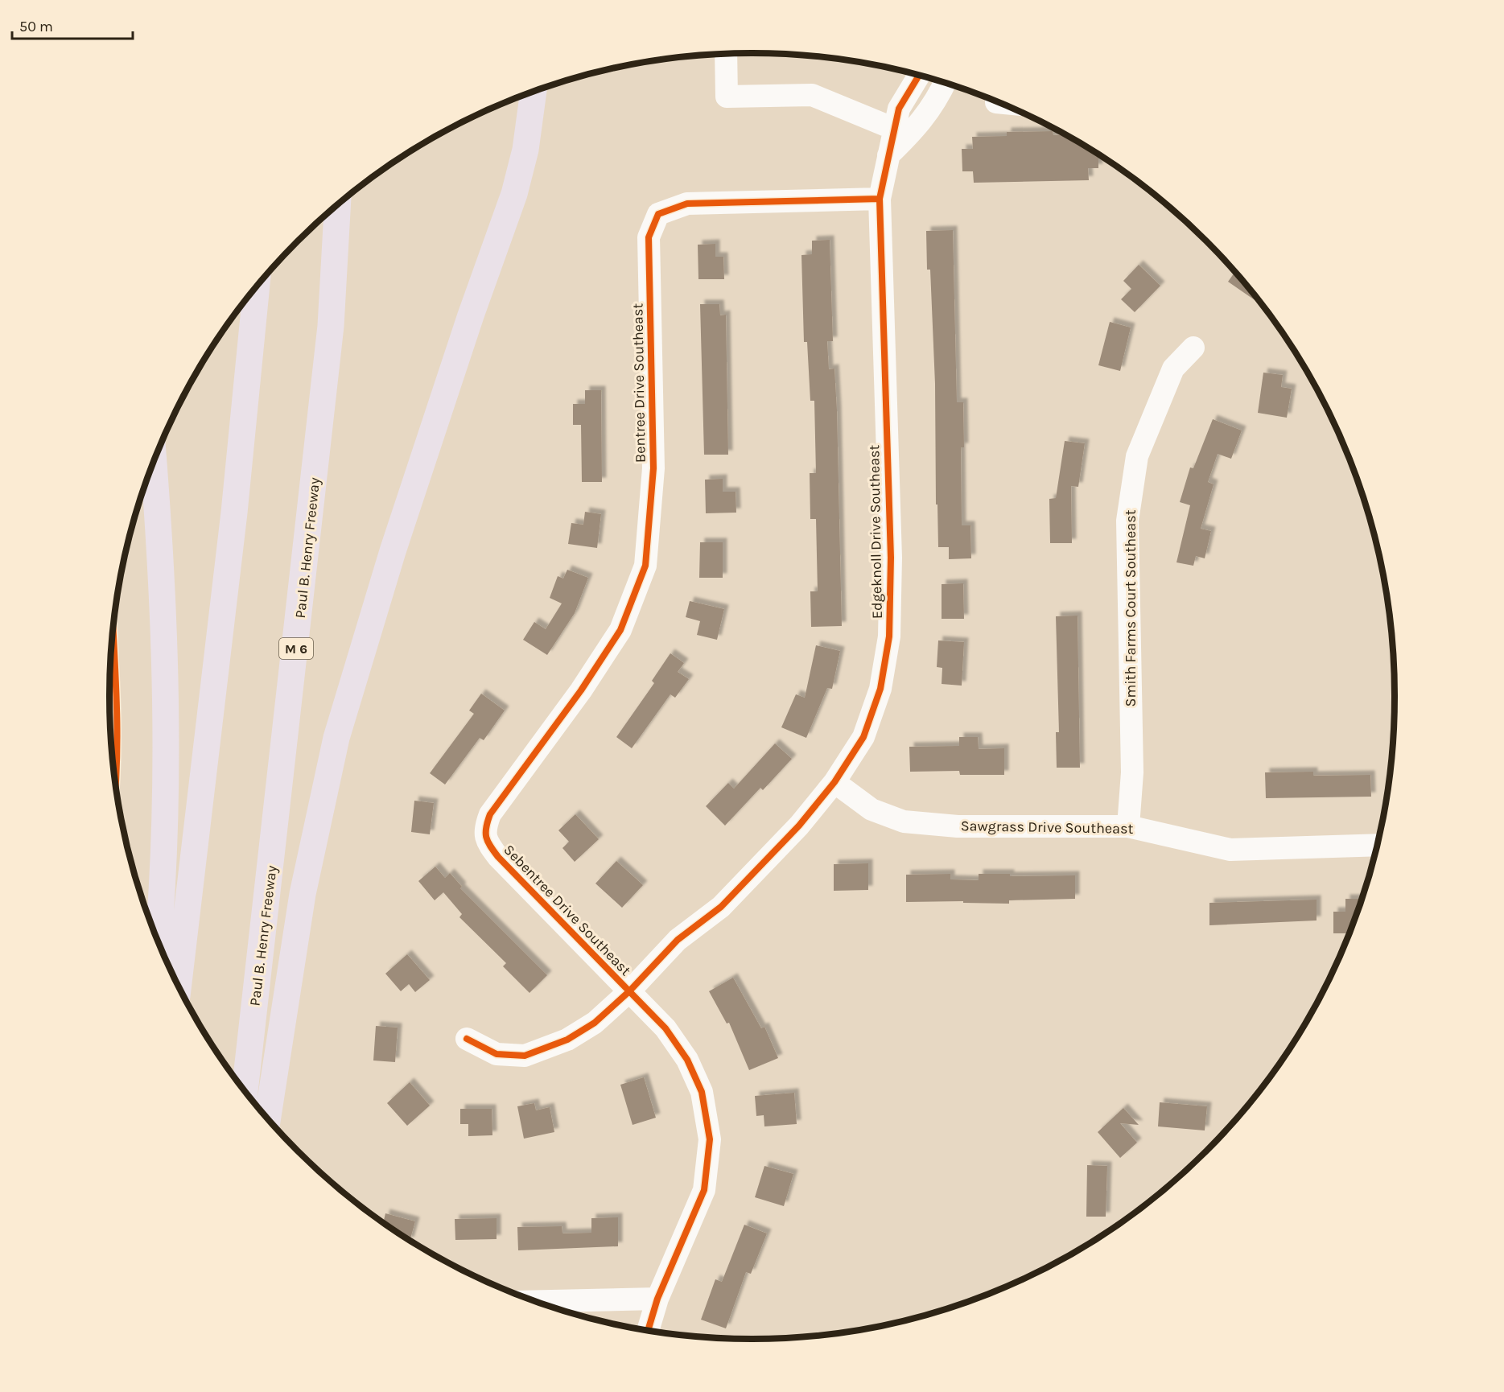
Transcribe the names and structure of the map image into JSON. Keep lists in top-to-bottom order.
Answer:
{
  "streets": {
    "highway": ["Paul B. Henry Freeway", "M 6"],
    "street": [
      "Bentree Drive Southeast",
      "Edgeknoll Drive Southeast",
      "Smith Farms Court Southeast",
      "Sawgrass Drive Southeast",
      "Sebentree Drive Southeast"
    ]
  },
  "crossings": [
    ["Bentree Drive Southeast", "Edgeknoll Drive Southeast"],
    ["Bentree Drive Southeast", "Sebentree Drive Southeast"],
    ["Edgeknoll Drive Southeast", "Sawgrass Drive Southeast"],
    ["Edgeknoll Drive Southeast", "Sebentree Drive Southeast"],
    ["Smith Farms Court Southeast", "Sawgrass Drive Southeast"]
  ],
  "scale_bar": "50 m"
}
